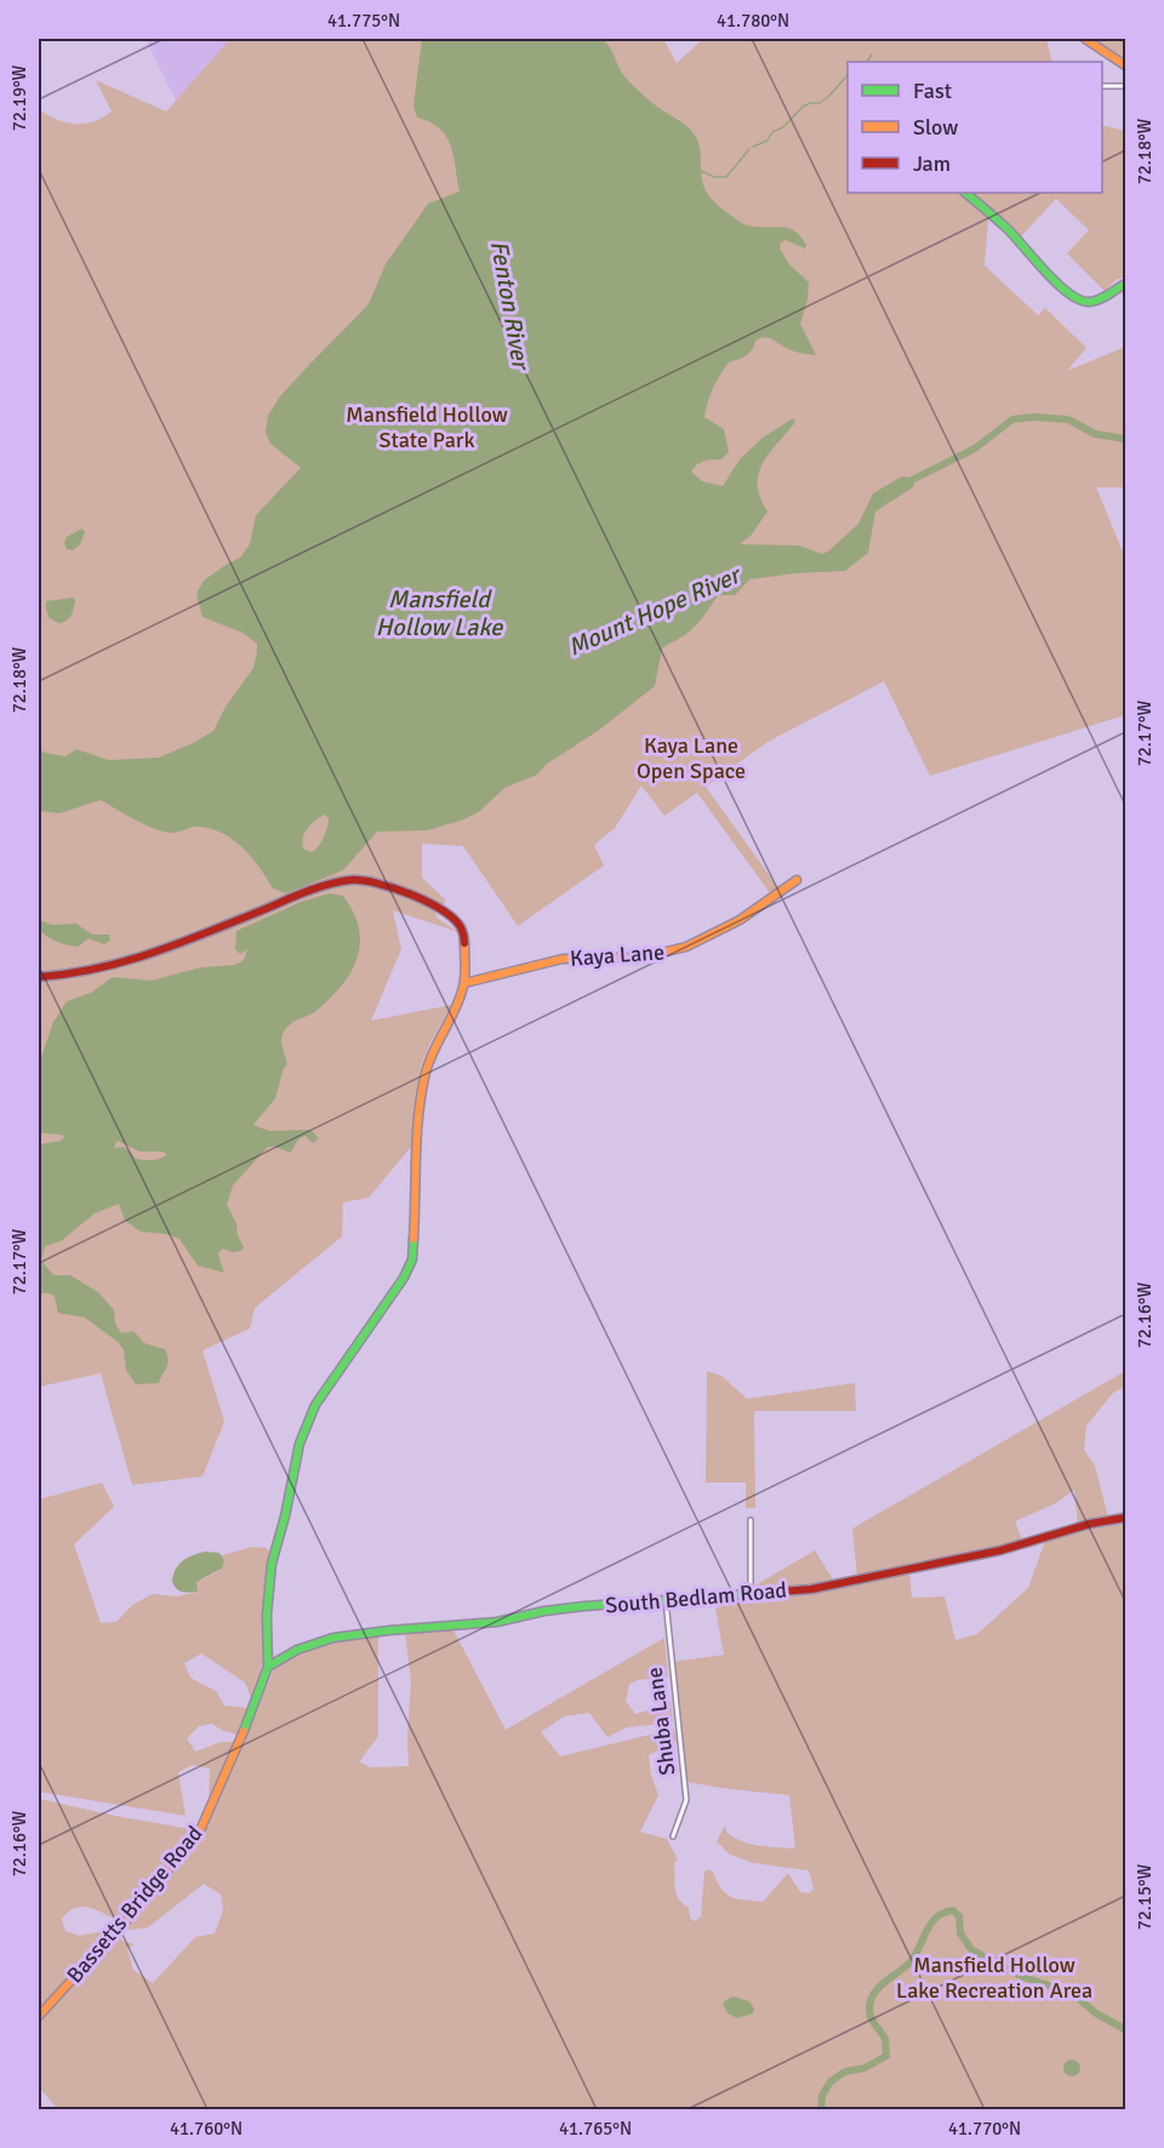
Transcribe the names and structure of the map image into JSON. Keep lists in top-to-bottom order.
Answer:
{
  "streets": {
    "street": [
      "Kaya Lane",
      "South Bedlam Road",
      "Shuba Lane",
      "Bassetts Bridge Road"
    ]
  },
  "crossings": [
    ["Kaya Lane", "Bassetts Bridge Road"],
    ["South Bedlam Road", "Shuba Lane"],
    ["South Bedlam Road", "Bassetts Bridge Road"]
  ],
  "water": ["Fenton River", "Mansfield Hollow Lake", "Mount Hope River"],
  "parks": ["Mansfield Hollow State Park", "Kaya Lane Open Space", "Mansfield Hollow Lake Recreation Area"],
  "legend": ["Fast", "Slow", "Jam"],
  "coordinates": [
    "41.775°N",
    "41.780°N",
    "72.19°W",
    "72.18°W",
    "72.17°W",
    "72.16°W",
    "72.15°W",
    "41.760°N",
    "41.765°N",
    "41.770°N"
  ]
}
